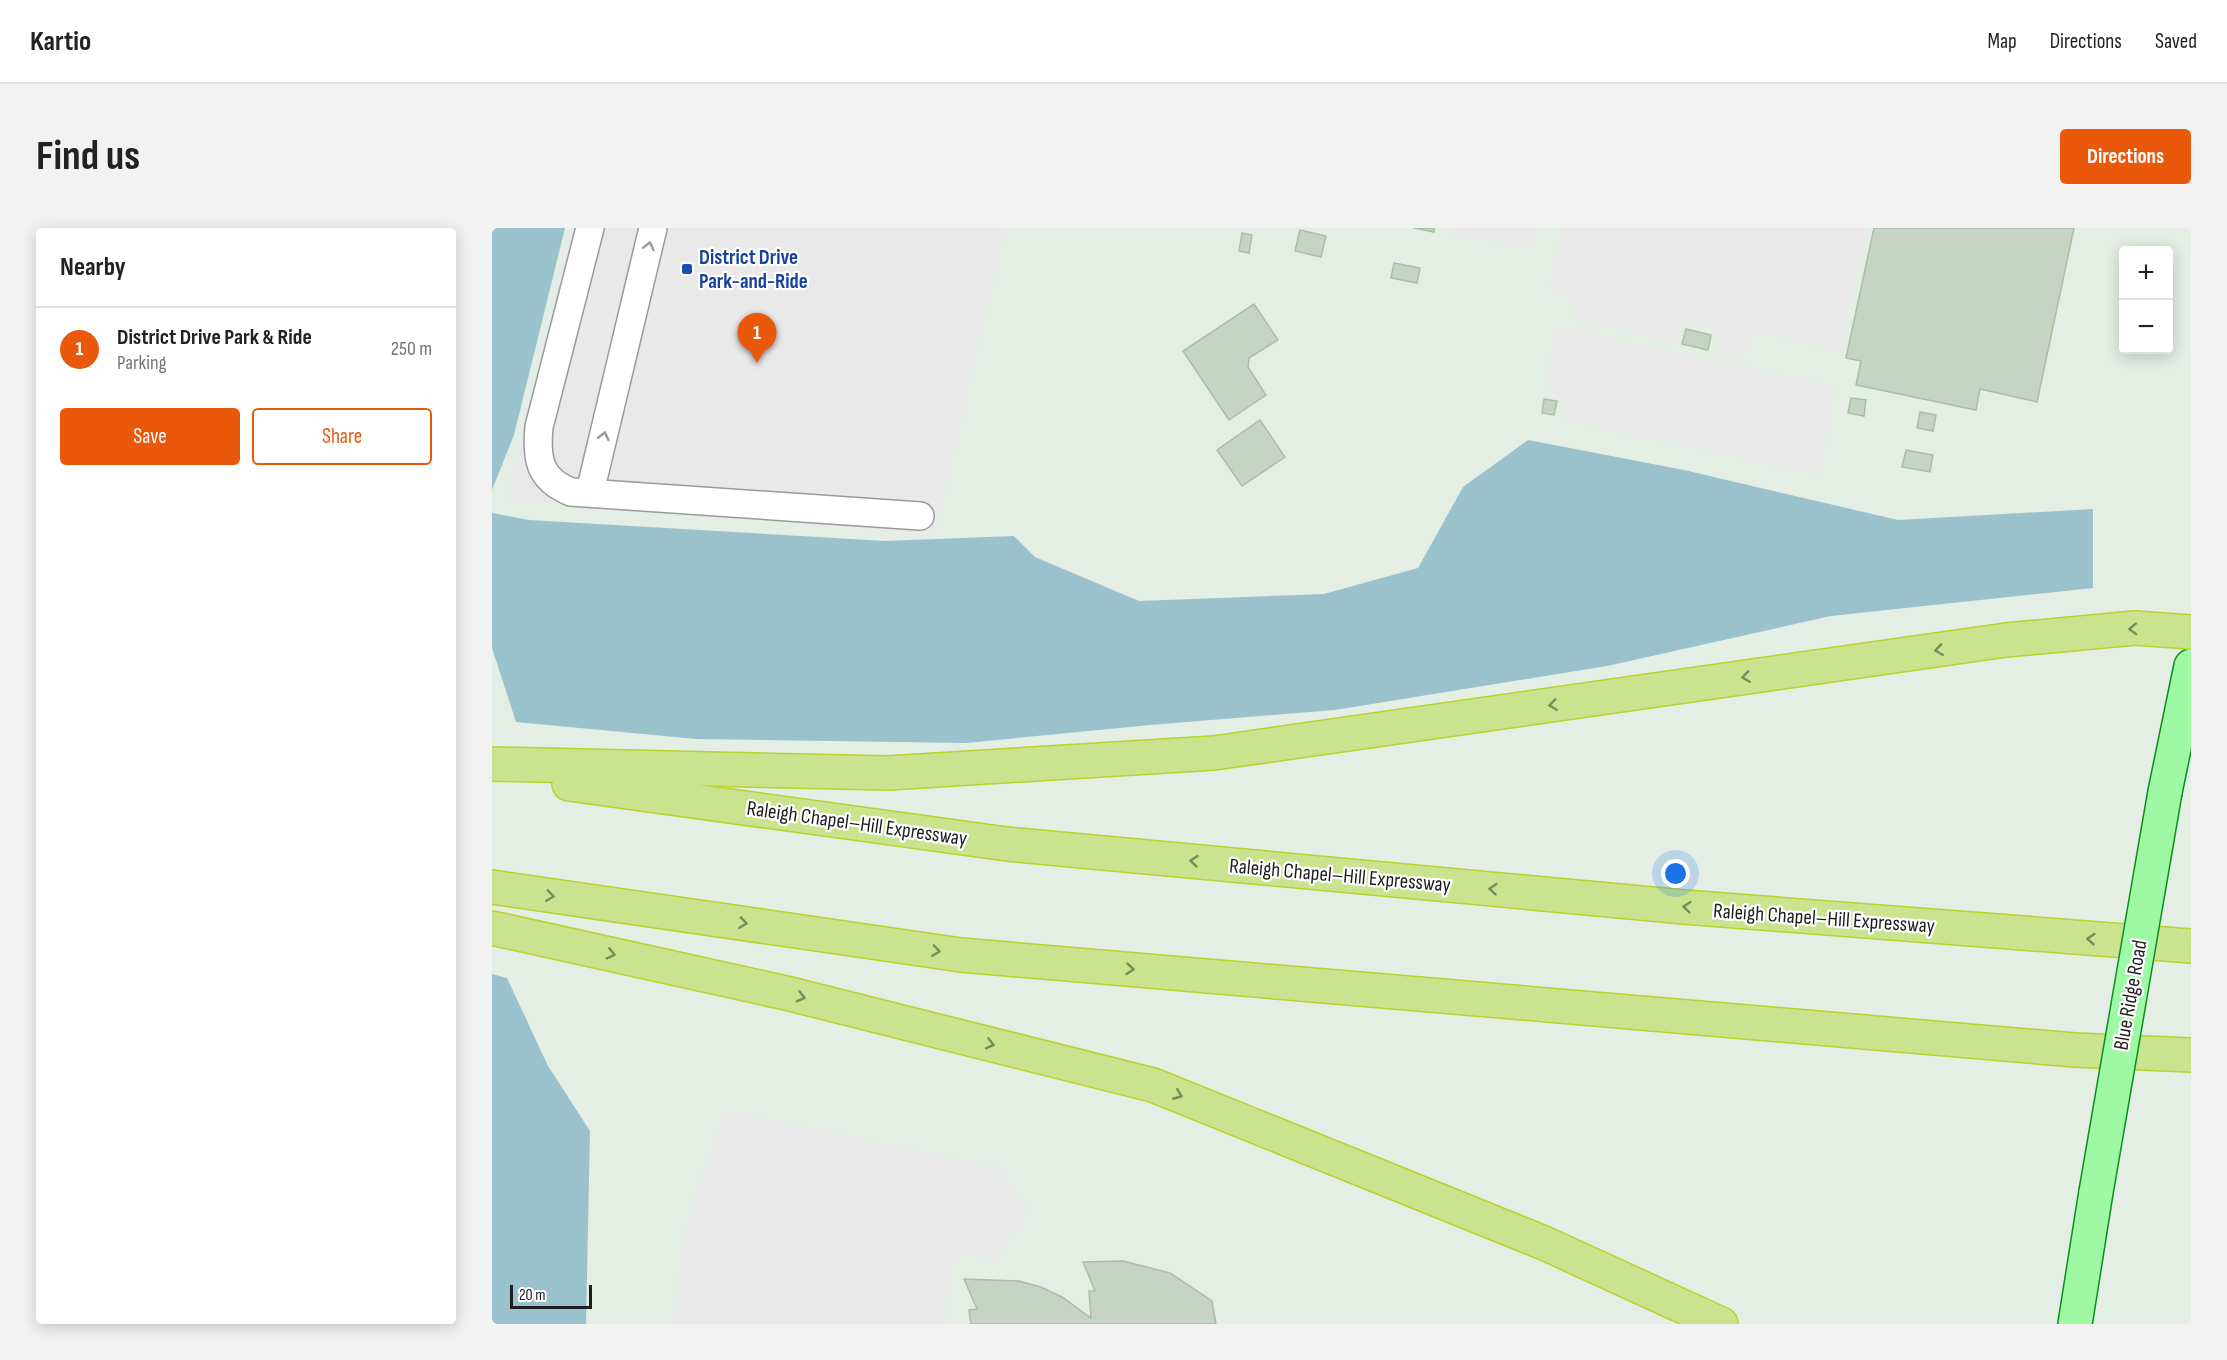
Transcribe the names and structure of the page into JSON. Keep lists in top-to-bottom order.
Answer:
{
  "streets": {
    "highway": ["Raleigh Chapel–Hill Expressway"],
    "main road": ["Blue Ridge Road"]
  },
  "places": {
    "transit": ["District Drive Park-and-Ride"]
  },
  "scale_bar": "20 m",
  "page": {
    "header": "Kartio",
    "nav": ["Map", "Directions", "Saved"],
    "buttons": [
      "Directions",
      ["Save", "Share"]
    ],
    "title": "Find us",
    "heading": "Nearby",
    "map_buttons": ["+", "−"],
    "list": [
      {
        "mark": "1",
        "name": "District Drive Park & Ride",
        "note": "Parking",
        "value": "250 m"
      }
    ],
    "pins": "1",
    "scale": "20 m"
  }
}
